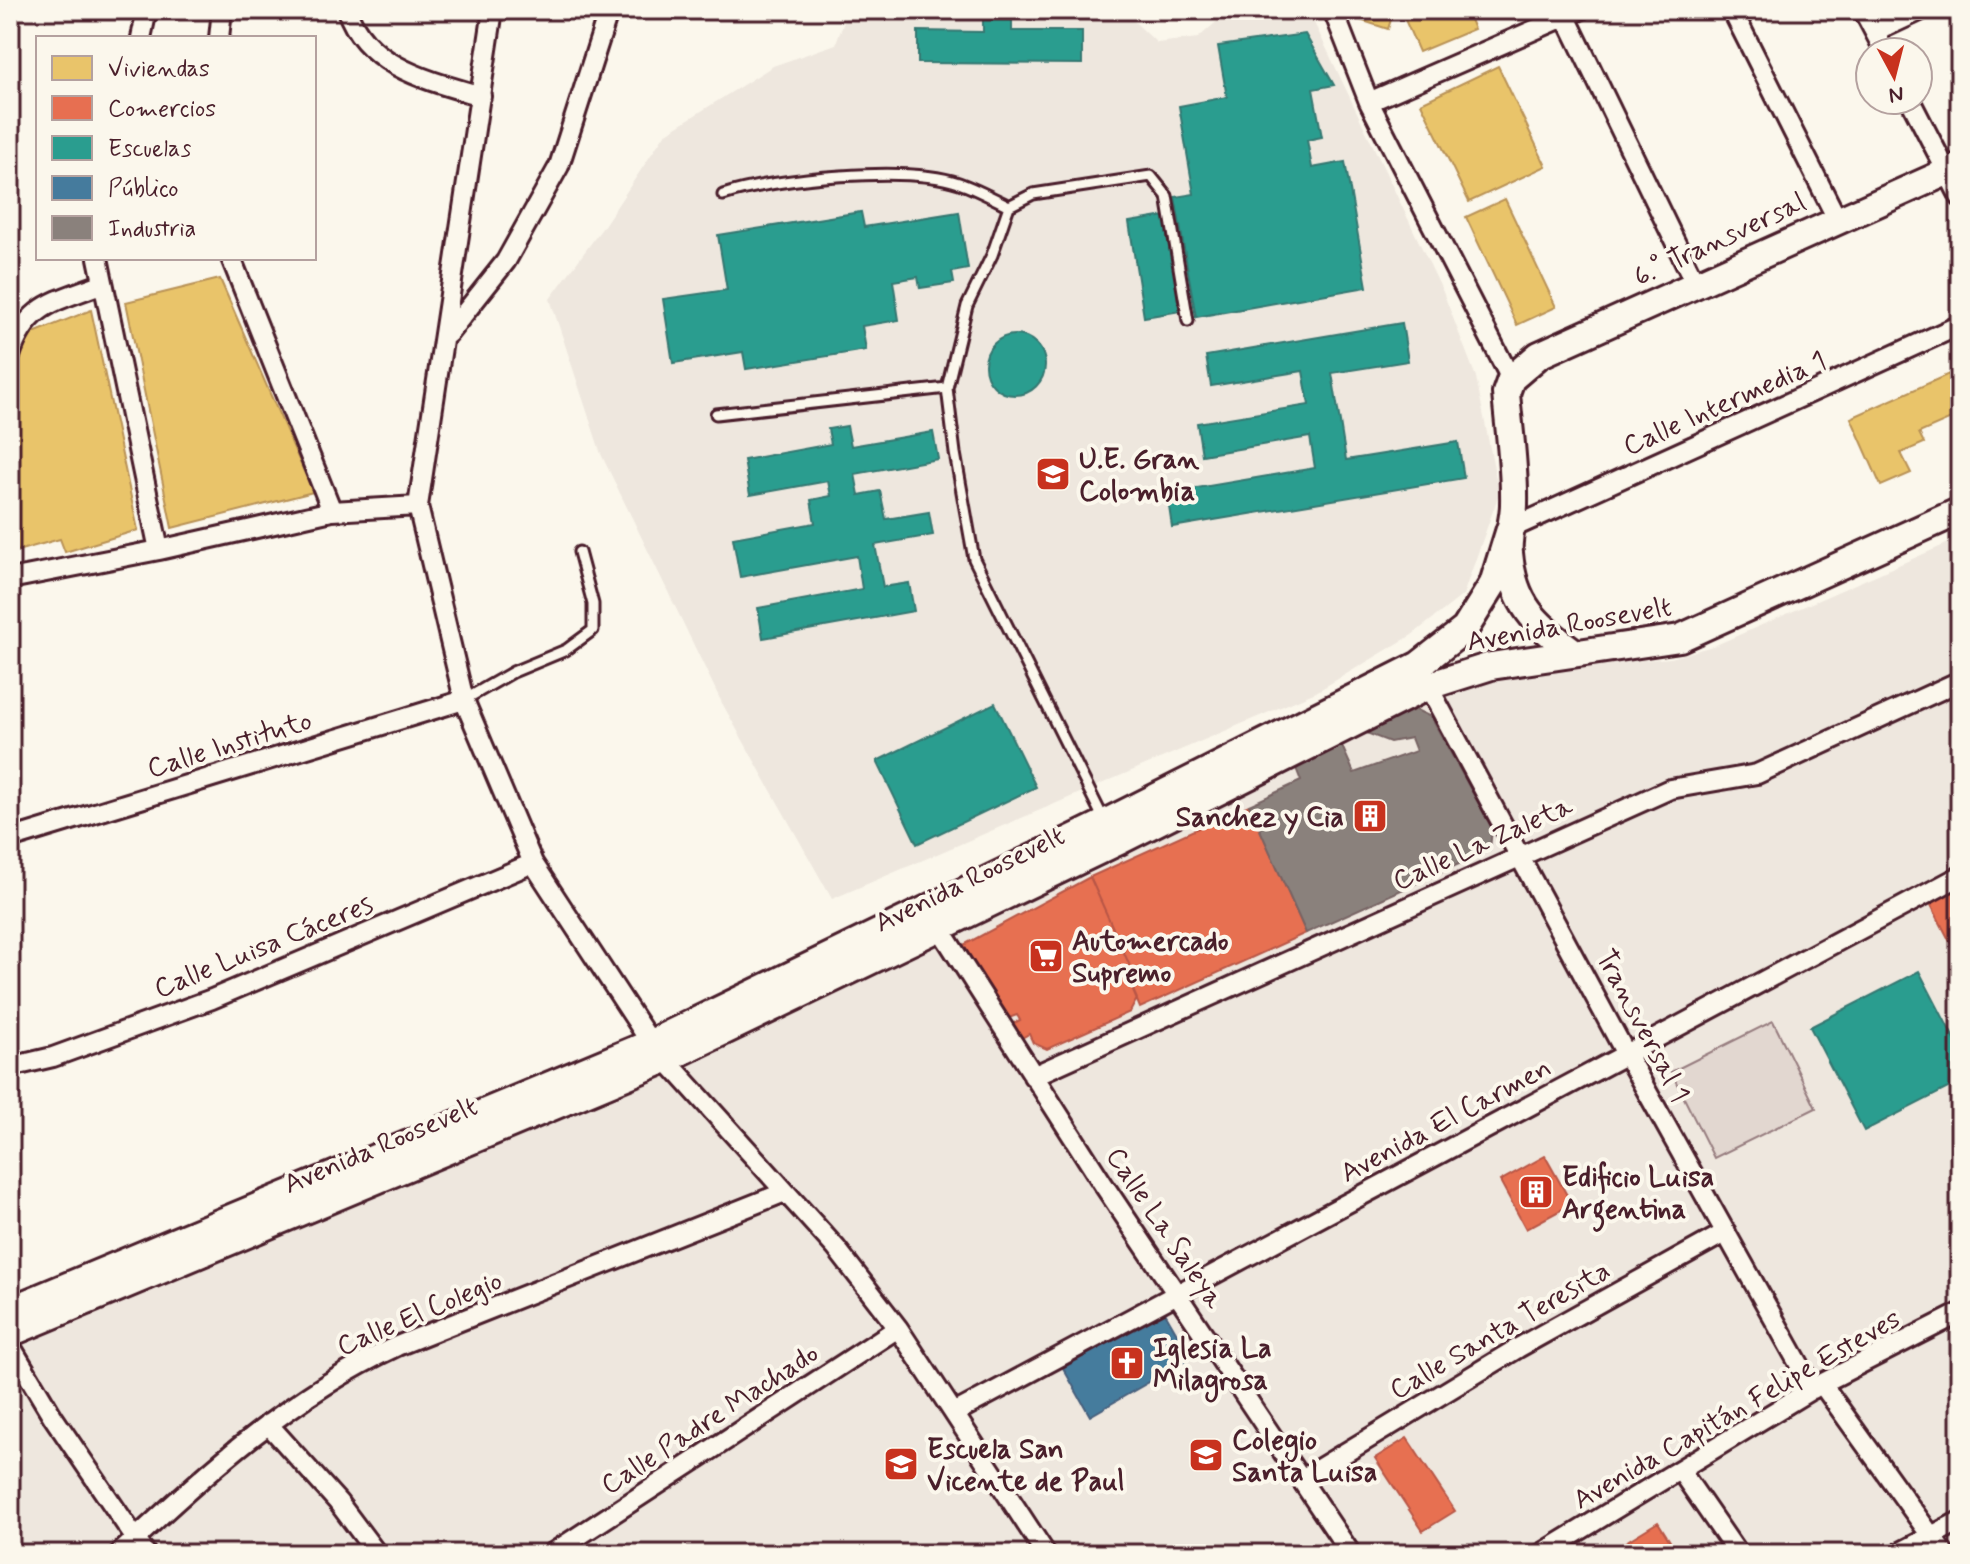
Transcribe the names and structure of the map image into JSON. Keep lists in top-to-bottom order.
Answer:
{
  "streets": {
    "street": [
      "6.° Transversal",
      "Calle Intermedia 1",
      "Avenida Roosevelt",
      "Calle Instituto",
      "Calle La Zaleta",
      "Calle Luisa Cáceres",
      "Transversal 1",
      "Avenida El Carmen",
      "Calle La Saleya",
      "Calle El Colegio",
      "Calle Santa Teresita",
      "Avenida Capitán Felipe Esteves",
      "Calle Padre Machado"
    ]
  },
  "crossings": [
    ["Calle Intermedia 1", "Avenida Roosevelt"],
    ["Avenida Roosevelt", "Transversal 1"],
    ["Avenida Roosevelt", "Calle La Saleya"],
    ["Calle La Zaleta", "Transversal 1"],
    ["Calle La Zaleta", "Calle La Saleya"],
    ["Transversal 1", "Avenida El Carmen"],
    ["Transversal 1", "Calle Santa Teresita"],
    ["Transversal 1", "Avenida Capitán Felipe Esteves"],
    ["Avenida El Carmen", "Calle La Saleya"],
    ["Calle La Saleya", "Calle Santa Teresita"]
  ],
  "places": {
    "school or university": ["U.E. Gran Colombia", "Colegio Santa Luisa", "Escuela San Vicente de Paul"],
    "building": ["Sanchez y Cia", "Edificio Luisa Argentina"],
    "supermarket": ["Automercado Supremo"],
    "church": ["Iglesia La Milagrosa"]
  },
  "legend": [
    "Viviendas",
    "Comercios",
    "Escuelas",
    "Público",
    "Industria"
  ],
  "north": "bottom"
}
